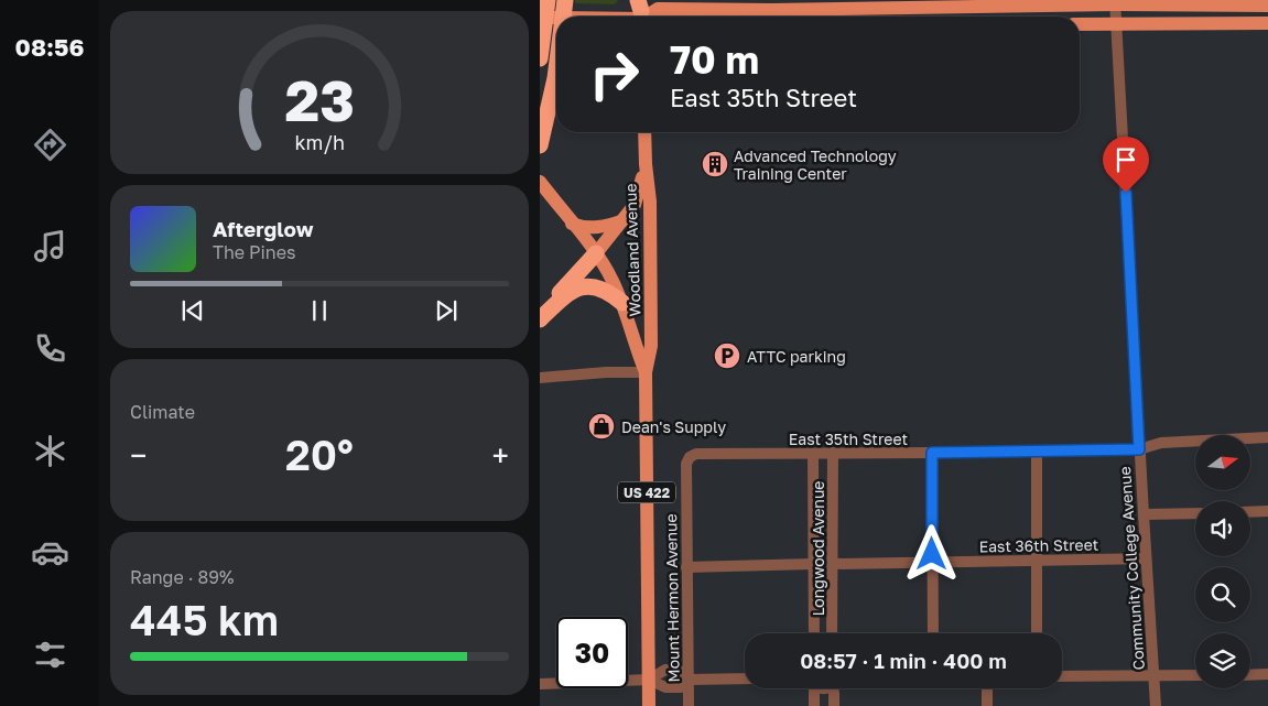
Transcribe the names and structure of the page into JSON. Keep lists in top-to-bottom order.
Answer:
{
  "streets": {
    "main road": ["Woodland Avenue", "US 422"],
    "street": [
      "East 35th Street",
      "East 36th Street",
      "Longwood Avenue",
      "Community College Avenue",
      "Mount Hermon Avenue"
    ]
  },
  "crossings": [
    ["East 35th Street", "Longwood Avenue"],
    ["East 35th Street", "Community College Avenue"],
    ["East 35th Street", "Mount Hermon Avenue"],
    ["East 36th Street", "Longwood Avenue"],
    ["East 36th Street", "Community College Avenue"]
  ],
  "places": {
    "building": ["Advanced Technology Training Center"],
    "parking": ["ATTC parking"],
    "shop": ["Dean's Supply"]
  },
  "north": "right",
  "page": {
    "tabs": "08:56",
    "turn": ["70 m", "East 35th Street"],
    "song": ["Afterglow", "The Pines"],
    "tile": [
      "Climate",
      ["Range · 89%", "445 km"]
    ],
    "heat": ["−", "20°", "+"],
    "limit": "30",
    "trip": "08:57 · 1 min · 400 m",
    "gauge": ["23", "km/h"]
  }
}
